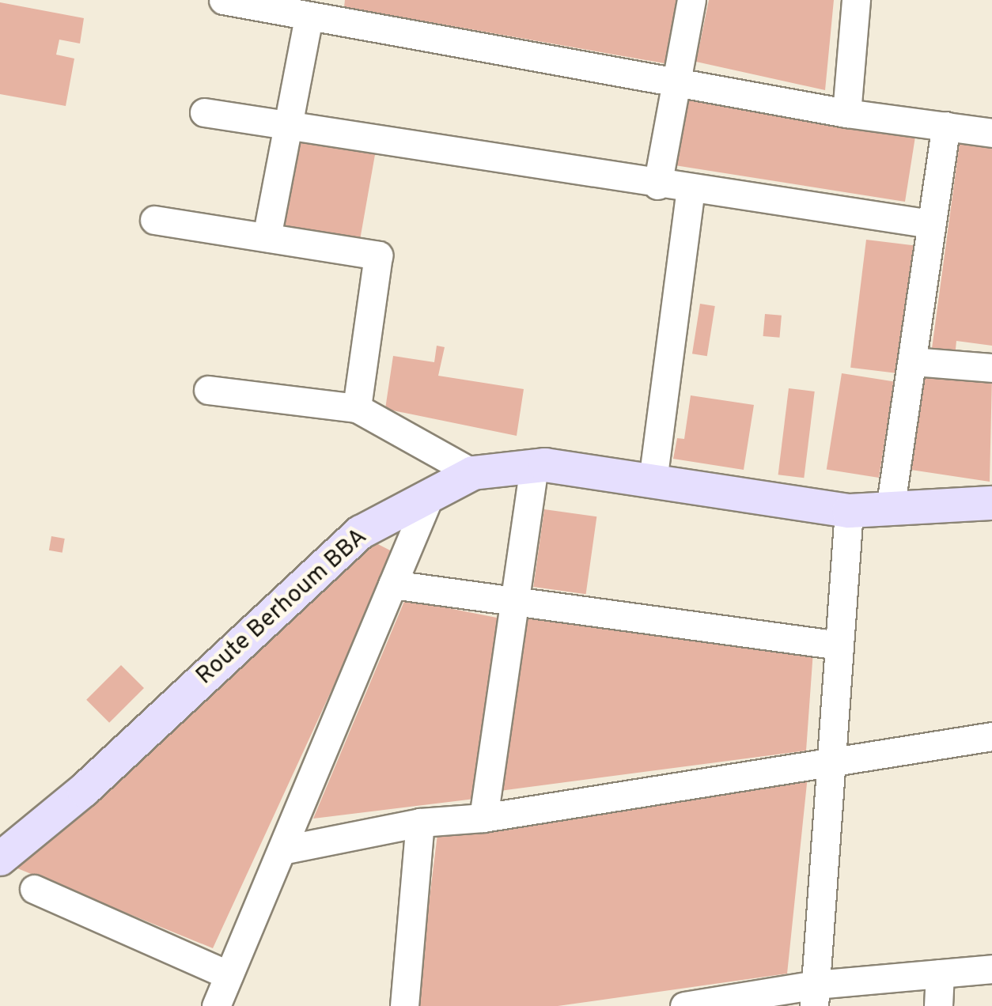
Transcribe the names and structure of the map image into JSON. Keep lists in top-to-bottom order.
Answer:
{
  "streets": {
    "main road": ["Route Berhoum BBA"]
  }
}
